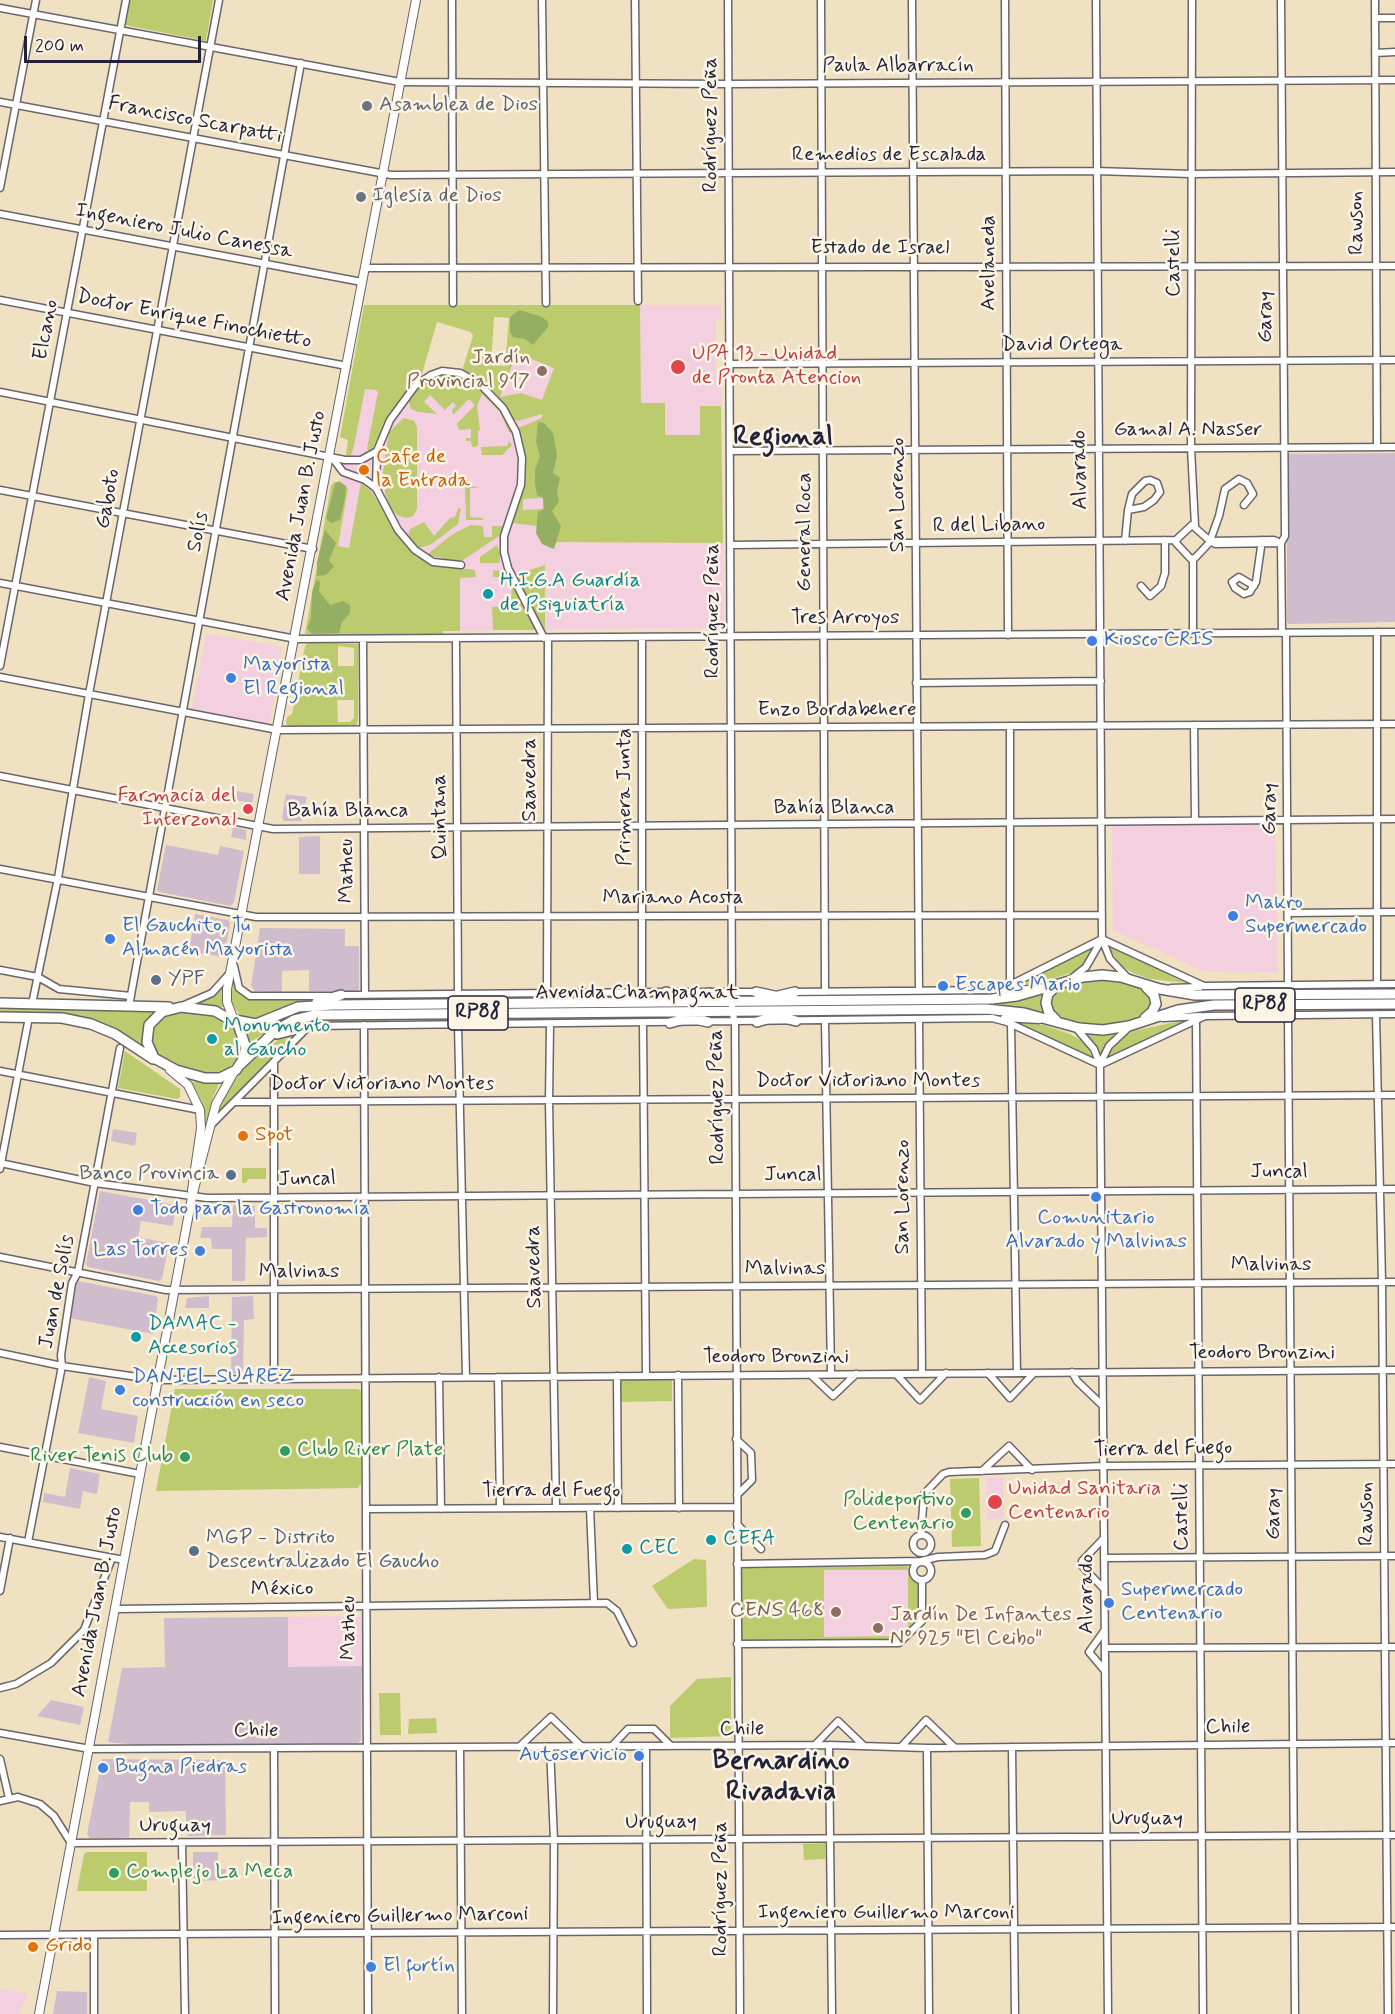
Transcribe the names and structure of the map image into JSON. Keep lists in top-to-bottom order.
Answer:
{
  "streets": {
    "highway": ["Avenida Champagnat", "RP88"],
    "main road": ["Avenida Juan B. Justo"],
    "street": [
      "Paula Albarracín",
      "Francisco Scarpatti",
      "Rodríguez Peña",
      "Remedios de Escalada",
      "Rawson",
      "Ingeniero Julio Canessa",
      "Estado de Israel",
      "Avellaneda",
      "Castelli",
      "Garay",
      "Doctor Enrique Finochietto",
      "Elcano",
      "David Ortega",
      "Gamal A. Nasser",
      "Alvarado",
      "San Lorenzo",
      "Gaboto",
      "R del Libano",
      "Solís",
      "General Roca",
      "Tres Arroyos",
      "Enzo Bordabehere",
      "Saavedra",
      "Primera Junta",
      "Bahía Blanca",
      "Quintana",
      "Matheu",
      "Mariano Acosta",
      "Doctor Victoriano Montes",
      "Juncal",
      "Malvinas",
      "Juan de Solís",
      "Teodoro Bronzini",
      "Tierra del Fuego",
      "México",
      "Chile",
      "Uruguay",
      "Ingeniero Guillermo Marconi"
    ]
  },
  "crossings": [
    ["Paula Albarracín", "Rodríguez Peña"],
    ["Paula Albarracín", "Rawson"],
    ["Paula Albarracín", "Avellaneda"],
    ["Paula Albarracín", "Castelli"],
    ["Paula Albarracín", "Garay"],
    ["Paula Albarracín", "Elcano"],
    ["Paula Albarracín", "Alvarado"],
    ["Paula Albarracín", "San Lorenzo"],
    ["Paula Albarracín", "Gaboto"],
    ["Paula Albarracín", "Avenida Juan B. Justo"],
    ["Paula Albarracín", "Solís"],
    ["Paula Albarracín", "General Roca"],
    ["Francisco Scarpatti", "Remedios de Escalada"],
    ["Francisco Scarpatti", "Elcano"],
    ["Francisco Scarpatti", "Gaboto"],
    ["Francisco Scarpatti", "Avenida Juan B. Justo"],
    ["Francisco Scarpatti", "Solís"],
    ["Rodríguez Peña", "Remedios de Escalada"],
    ["Rodríguez Peña", "Estado de Israel"],
    ["Rodríguez Peña", "David Ortega"],
    ["Rodríguez Peña", "Gamal A. Nasser"],
    ["Rodríguez Peña", "R del Libano"],
    ["Rodríguez Peña", "Tres Arroyos"],
    ["Rodríguez Peña", "Enzo Bordabehere"],
    ["Rodríguez Peña", "Bahía Blanca"],
    ["Rodríguez Peña", "Mariano Acosta"],
    ["Rodríguez Peña", "Avenida Champagnat"],
    ["Rodríguez Peña", "Doctor Victoriano Montes"],
    ["Rodríguez Peña", "Juncal"],
    ["Rodríguez Peña", "Malvinas"],
    ["Rodríguez Peña", "Teodoro Bronzini"],
    ["Rodríguez Peña", "Tierra del Fuego"],
    ["Rodríguez Peña", "Chile"],
    ["Rodríguez Peña", "Uruguay"],
    ["Rodríguez Peña", "Ingeniero Guillermo Marconi"],
    ["Remedios de Escalada", "Rawson"],
    ["Remedios de Escalada", "Avellaneda"],
    ["Remedios de Escalada", "Castelli"],
    ["Remedios de Escalada", "Garay"],
    ["Remedios de Escalada", "Alvarado"],
    ["Remedios de Escalada", "San Lorenzo"],
    ["Remedios de Escalada", "Avenida Juan B. Justo"],
    ["Remedios de Escalada", "General Roca"],
    ["Rawson", "Estado de Israel"],
    ["Rawson", "David Ortega"],
    ["Rawson", "Gamal A. Nasser"],
    ["Rawson", "Avenida Champagnat"],
    ["Rawson", "Doctor Victoriano Montes"],
    ["Rawson", "Juncal"],
    ["Rawson", "Malvinas"],
    ["Rawson", "Teodoro Bronzini"],
    ["Rawson", "Tierra del Fuego"],
    ["Rawson", "Chile"],
    ["Rawson", "Uruguay"],
    ["Rawson", "Ingeniero Guillermo Marconi"],
    ["Ingeniero Julio Canessa", "Elcano"],
    ["Ingeniero Julio Canessa", "Gaboto"],
    ["Ingeniero Julio Canessa", "Avenida Juan B. Justo"],
    ["Ingeniero Julio Canessa", "Solís"],
    ["Estado de Israel", "Avellaneda"],
    ["Estado de Israel", "Castelli"],
    ["Estado de Israel", "Garay"],
    ["Estado de Israel", "Alvarado"],
    ["Estado de Israel", "San Lorenzo"],
    ["Estado de Israel", "Avenida Juan B. Justo"],
    ["Estado de Israel", "General Roca"],
    ["Avellaneda", "David Ortega"],
    ["Avellaneda", "Gamal A. Nasser"],
    ["Avellaneda", "R del Libano"],
    ["Avellaneda", "Tres Arroyos"],
    ["Castelli", "David Ortega"],
    ["Castelli", "Gamal A. Nasser"],
    ["Castelli", "Avenida Champagnat"],
    ["Castelli", "Doctor Victoriano Montes"],
    ["Castelli", "Juncal"],
    ["Castelli", "Malvinas"],
    ["Castelli", "Teodoro Bronzini"],
    ["Castelli", "Tierra del Fuego"],
    ["Castelli", "Chile"],
    ["Castelli", "Uruguay"],
    ["Castelli", "Ingeniero Guillermo Marconi"],
    ["Garay", "David Ortega"],
    ["Garay", "Gamal A. Nasser"],
    ["Garay", "Tres Arroyos"],
    ["Garay", "Enzo Bordabehere"],
    ["Garay", "Bahía Blanca"],
    ["Garay", "Avenida Champagnat"],
    ["Garay", "Doctor Victoriano Montes"],
    ["Garay", "Juncal"],
    ["Garay", "Malvinas"],
    ["Garay", "Teodoro Bronzini"],
    ["Garay", "Tierra del Fuego"],
    ["Garay", "Chile"],
    ["Garay", "Uruguay"],
    ["Garay", "Ingeniero Guillermo Marconi"],
    ["Doctor Enrique Finochietto", "Elcano"],
    ["Doctor Enrique Finochietto", "Gaboto"],
    ["Doctor Enrique Finochietto", "Avenida Juan B. Justo"],
    ["Doctor Enrique Finochietto", "Solís"],
    ["Elcano", "Tres Arroyos"],
    ["David Ortega", "Alvarado"],
    ["David Ortega", "San Lorenzo"],
    ["David Ortega", "General Roca"],
    ["Gamal A. Nasser", "Alvarado"],
    ["Gamal A. Nasser", "San Lorenzo"],
    ["Gamal A. Nasser", "General Roca"],
    ["Alvarado", "R del Libano"],
    ["Alvarado", "Tres Arroyos"],
    ["Alvarado", "Enzo Bordabehere"],
    ["Alvarado", "Bahía Blanca"],
    ["Alvarado", "Mariano Acosta"],
    ["Alvarado", "Avenida Champagnat"],
    ["Alvarado", "Doctor Victoriano Montes"],
    ["Alvarado", "Juncal"],
    ["Alvarado", "Malvinas"],
    ["Alvarado", "Teodoro Bronzini"],
    ["Alvarado", "Tierra del Fuego"],
    ["Alvarado", "Chile"],
    ["Alvarado", "Uruguay"],
    ["Alvarado", "Ingeniero Guillermo Marconi"],
    ["San Lorenzo", "R del Libano"],
    ["San Lorenzo", "Tres Arroyos"],
    ["San Lorenzo", "Enzo Bordabehere"],
    ["San Lorenzo", "Bahía Blanca"],
    ["San Lorenzo", "Mariano Acosta"],
    ["San Lorenzo", "Avenida Champagnat"],
    ["San Lorenzo", "Doctor Victoriano Montes"],
    ["San Lorenzo", "Juncal"],
    ["San Lorenzo", "Malvinas"],
    ["San Lorenzo", "Teodoro Bronzini"],
    ["Gaboto", "Tres Arroyos"],
    ["Gaboto", "Enzo Bordabehere"],
    ["Gaboto", "Bahía Blanca"],
    ["Gaboto", "Mariano Acosta"],
    ["Gaboto", "RP88"],
    ["Avenida Juan B. Justo", "Tres Arroyos"],
    ["Avenida Juan B. Justo", "Enzo Bordabehere"],
    ["Avenida Juan B. Justo", "Bahía Blanca"],
    ["Avenida Juan B. Justo", "Mariano Acosta"],
    ["Avenida Juan B. Justo", "Avenida Champagnat"],
    ["Avenida Juan B. Justo", "RP88"],
    ["Avenida Juan B. Justo", "Juncal"],
    ["Avenida Juan B. Justo", "Malvinas"],
    ["Avenida Juan B. Justo", "Teodoro Bronzini"],
    ["Avenida Juan B. Justo", "México"],
    ["Avenida Juan B. Justo", "Chile"],
    ["Avenida Juan B. Justo", "Uruguay"],
    ["Avenida Juan B. Justo", "Ingeniero Guillermo Marconi"],
    ["R del Libano", "General Roca"],
    ["Solís", "Tres Arroyos"],
    ["Solís", "Enzo Bordabehere"],
    ["Solís", "Bahía Blanca"],
    ["Solís", "Mariano Acosta"],
    ["Solís", "RP88"],
    ["General Roca", "Tres Arroyos"],
    ["General Roca", "Enzo Bordabehere"],
    ["General Roca", "Bahía Blanca"],
    ["General Roca", "Mariano Acosta"],
    ["General Roca", "Avenida Champagnat"],
    ["Tres Arroyos", "Saavedra"],
    ["Tres Arroyos", "Primera Junta"],
    ["Tres Arroyos", "Quintana"],
    ["Tres Arroyos", "Matheu"],
    ["Enzo Bordabehere", "Saavedra"],
    ["Enzo Bordabehere", "Primera Junta"],
    ["Enzo Bordabehere", "Quintana"],
    ["Enzo Bordabehere", "Matheu"],
    ["Saavedra", "Bahía Blanca"],
    ["Saavedra", "Mariano Acosta"],
    ["Saavedra", "Avenida Champagnat"],
    ["Saavedra", "Doctor Victoriano Montes"],
    ["Saavedra", "Juncal"],
    ["Saavedra", "Malvinas"],
    ["Saavedra", "Teodoro Bronzini"],
    ["Saavedra", "Tierra del Fuego"],
    ["Primera Junta", "Bahía Blanca"],
    ["Primera Junta", "Mariano Acosta"],
    ["Primera Junta", "Avenida Champagnat"],
    ["Bahía Blanca", "Quintana"],
    ["Bahía Blanca", "Matheu"],
    ["Quintana", "Mariano Acosta"],
    ["Quintana", "Avenida Champagnat"],
    ["Matheu", "Mariano Acosta"],
    ["Matheu", "Avenida Champagnat"],
    ["Matheu", "Doctor Victoriano Montes"],
    ["Matheu", "Juncal"],
    ["Matheu", "Malvinas"],
    ["Matheu", "Teodoro Bronzini"],
    ["Matheu", "Tierra del Fuego"],
    ["Matheu", "México"],
    ["Matheu", "Chile"],
    ["Matheu", "Uruguay"],
    ["Matheu", "Ingeniero Guillermo Marconi"],
    ["Avenida Champagnat", "RP88"],
    ["Juncal", "Juan de Solís"],
    ["Malvinas", "Juan de Solís"],
    ["Juan de Solís", "Teodoro Bronzini"]
  ],
  "districts": ["Regional", "Bernardino Rivadavia"],
  "places": [
    "Asamblea de Dios",
    "Iglesia de Dios",
    "UPA 13 - Unidad de Pronta Atencion",
    "Jardín Provincial 917",
    "Cafe de la Entrada",
    "H.I.G.A Guardía de Psiquiatría",
    "Kiosco CRIS",
    "Mayorista El Regional",
    "Farmacia del Interzonal",
    "Makro Supermercado",
    "El Gauchito, Tu Almacén Mayorista",
    "YPF",
    "Escapes Mario",
    "Monumento al Gaucho",
    "Spot",
    "Banco Provincia",
    "Comunitario Alvarado y Malvinas",
    "Todo para la Gastronomía",
    "Las Torres",
    "DAMAC - Accesorios",
    "DANIEL SUAREZ construcción en seco",
    "Club River Plate",
    "River Tenis Club",
    "Unidad Sanitaria Centenario",
    "Polideportivo Centenario",
    "CEFA",
    "CEC",
    "MGP - Distrito Descentralizado El Gaucho",
    "Supermercado Centenario",
    "CENS 468",
    "Jardín De Infantes Nº 925 \"El Ceibo\"",
    "Autoservicio",
    "Bugna Piedras",
    "Complejo La Meca",
    "Grido",
    "El fortín"
  ],
  "scale_bar": "200 m"
}
